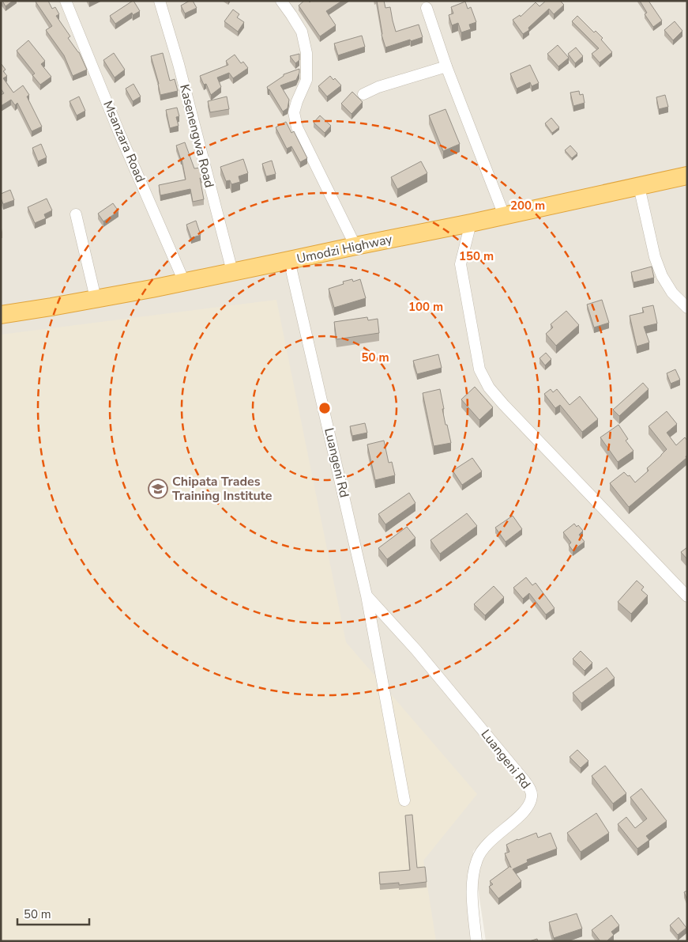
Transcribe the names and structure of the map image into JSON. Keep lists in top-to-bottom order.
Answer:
{
  "streets": {
    "highway": ["Umodzi Highway"],
    "street": ["Kasenengwa Road", "Msanzara Road", "Luangeni Rd"]
  },
  "crossings": [
    ["Kasenengwa Road", "Umodzi Highway"],
    ["Msanzara Road", "Umodzi Highway"],
    ["Umodzi Highway", "Luangeni Rd"]
  ],
  "places": {
    "school or university": ["Chipata Trades Training Institute"]
  },
  "scale_bar": "50 m",
  "rings": [
    "200 m",
    "150 m",
    "100 m",
    "50 m"
  ]
}
